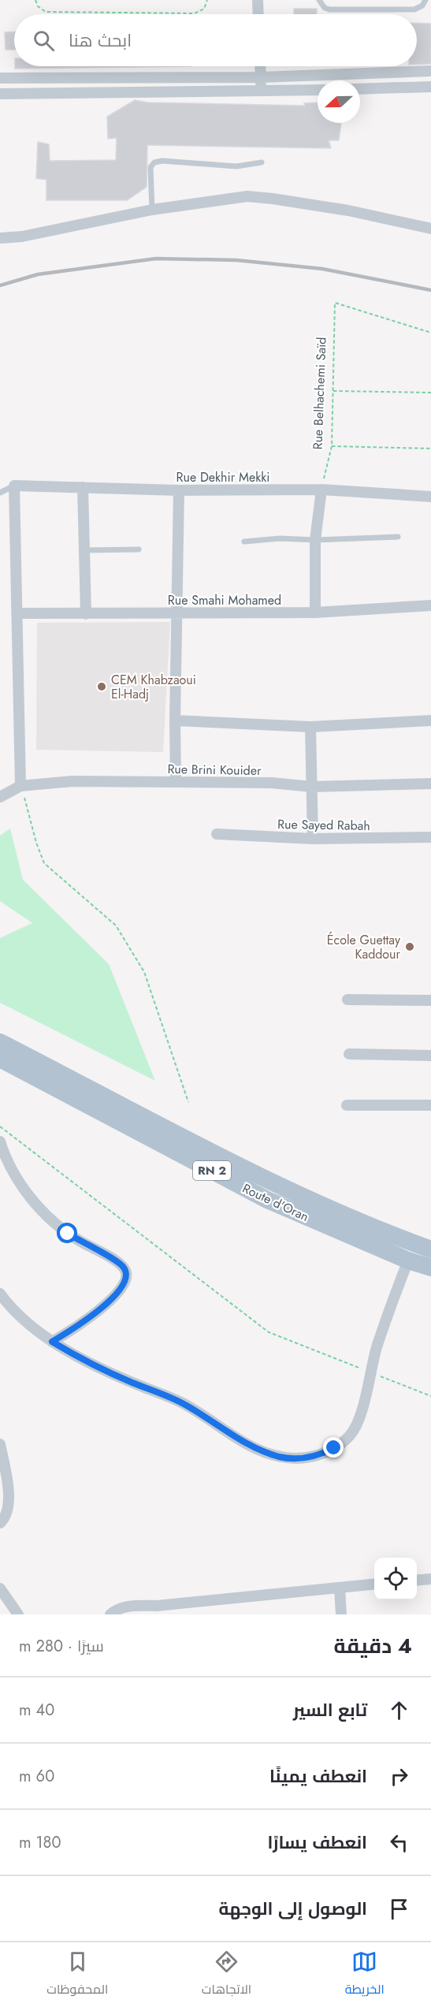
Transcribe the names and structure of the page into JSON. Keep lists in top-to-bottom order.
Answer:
{
  "streets": {
    "main road": ["RN 2", "Route d'Oran"],
    "street": [
      "Rue Dekhir Mekki",
      "Rue Smahi Mohamed",
      "Rue Brini Kouider",
      "Rue Sayed Rabah"
    ],
    "path": ["Rue Belhachemi Saïd"]
  },
  "crossings": [
    ["Rue Belhachemi Saïd", "Rue Dekhir Mekki"]
  ],
  "places": ["CEM Khabzaoui El-Hadj", "École Guettay Kaddour"],
  "north": "left",
  "page": {
    "search": "ابحث هنا",
    "heading": ["4 دقيقة", "سيرًا · 280 m"],
    "list": [
      ["تابع السير", "40 m"],
      ["انعطف يمينًا", "60 m"],
      ["انعطف يسارًا", "180 m"],
      "الوصول إلى الوجهة"
    ],
    "nav": ["الخريطة", "الاتجاهات", "المحفوظات"]
  }
}
